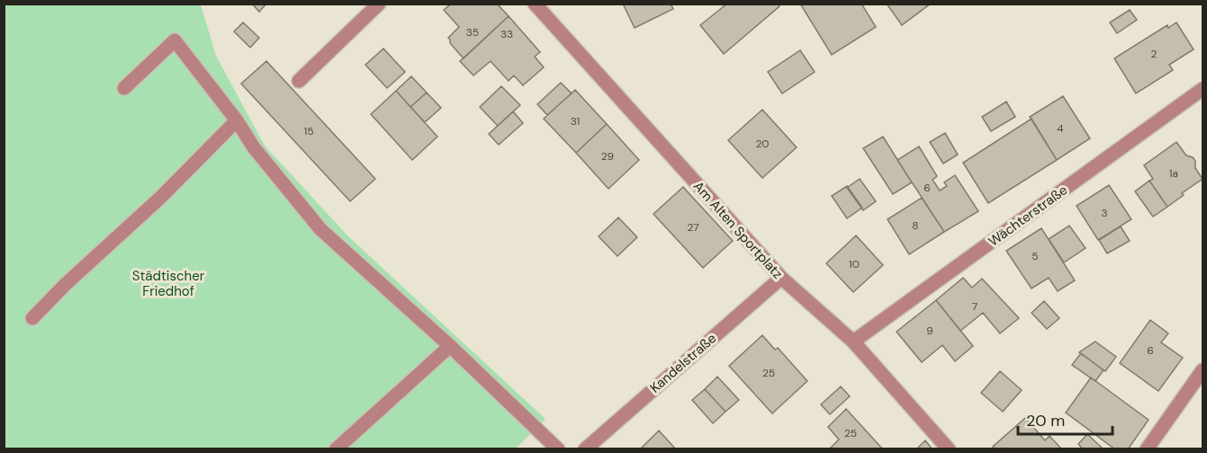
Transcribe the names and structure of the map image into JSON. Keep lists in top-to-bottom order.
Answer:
{
  "streets": {
    "street": ["Wächterstraße", "Am Alten Sportplatz", "Kandelstraße"]
  },
  "crossings": [
    ["Wächterstraße", "Am Alten Sportplatz"],
    ["Am Alten Sportplatz", "Kandelstraße"]
  ],
  "parks": ["Städtischer Friedhof"],
  "house_numbers": [
    "35",
    "33",
    "2",
    "31",
    "4",
    "15",
    "20",
    "29",
    "1a",
    "6",
    "3",
    "8",
    "27",
    "5",
    "10",
    "7",
    "9",
    "6",
    "25",
    "25"
  ],
  "scale_bar": "20 m"
}
